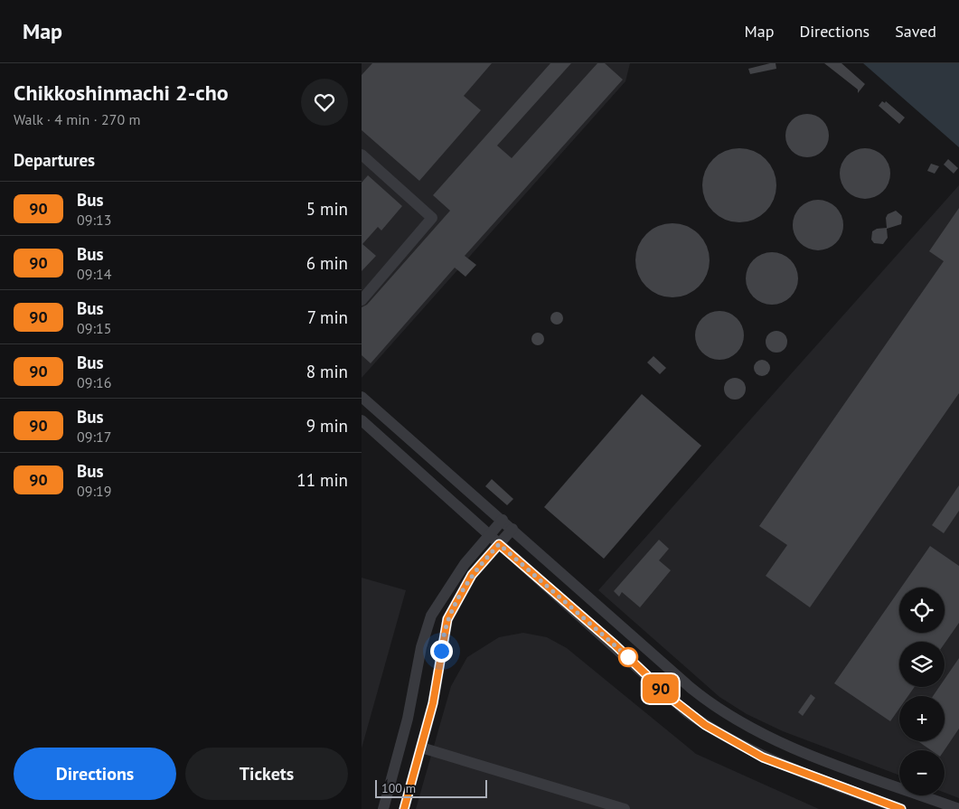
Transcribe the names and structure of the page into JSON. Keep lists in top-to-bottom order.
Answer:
{
  "lines": ["bus line 90"],
  "scale_bar": "100 m",
  "page": {
    "header": "Map",
    "nav": ["Map", "Directions", "Saved"],
    "heading": [
      ["Chikkoshinmachi 2-cho", "Walk · 4 min · 270 m"],
      "Departures"
    ],
    "on_map": "90",
    "list": [
      {
        "mark": "90",
        "name": "Bus",
        "note": "09:13",
        "value": "5 min"
      },
      {
        "mark": "90",
        "name": "Bus",
        "note": "09:14",
        "value": "6 min"
      },
      {
        "mark": "90",
        "name": "Bus",
        "note": "09:15",
        "value": "7 min"
      },
      {
        "mark": "90",
        "name": "Bus",
        "note": "09:16",
        "value": "8 min"
      },
      {
        "mark": "90",
        "name": "Bus",
        "note": "09:17",
        "value": "9 min"
      },
      {
        "mark": "90",
        "name": "Bus",
        "note": "09:19",
        "value": "11 min"
      }
    ],
    "map_buttons": ["+", "−"],
    "buttons": ["Directions", "Tickets"],
    "scale": "100 m"
  }
}
